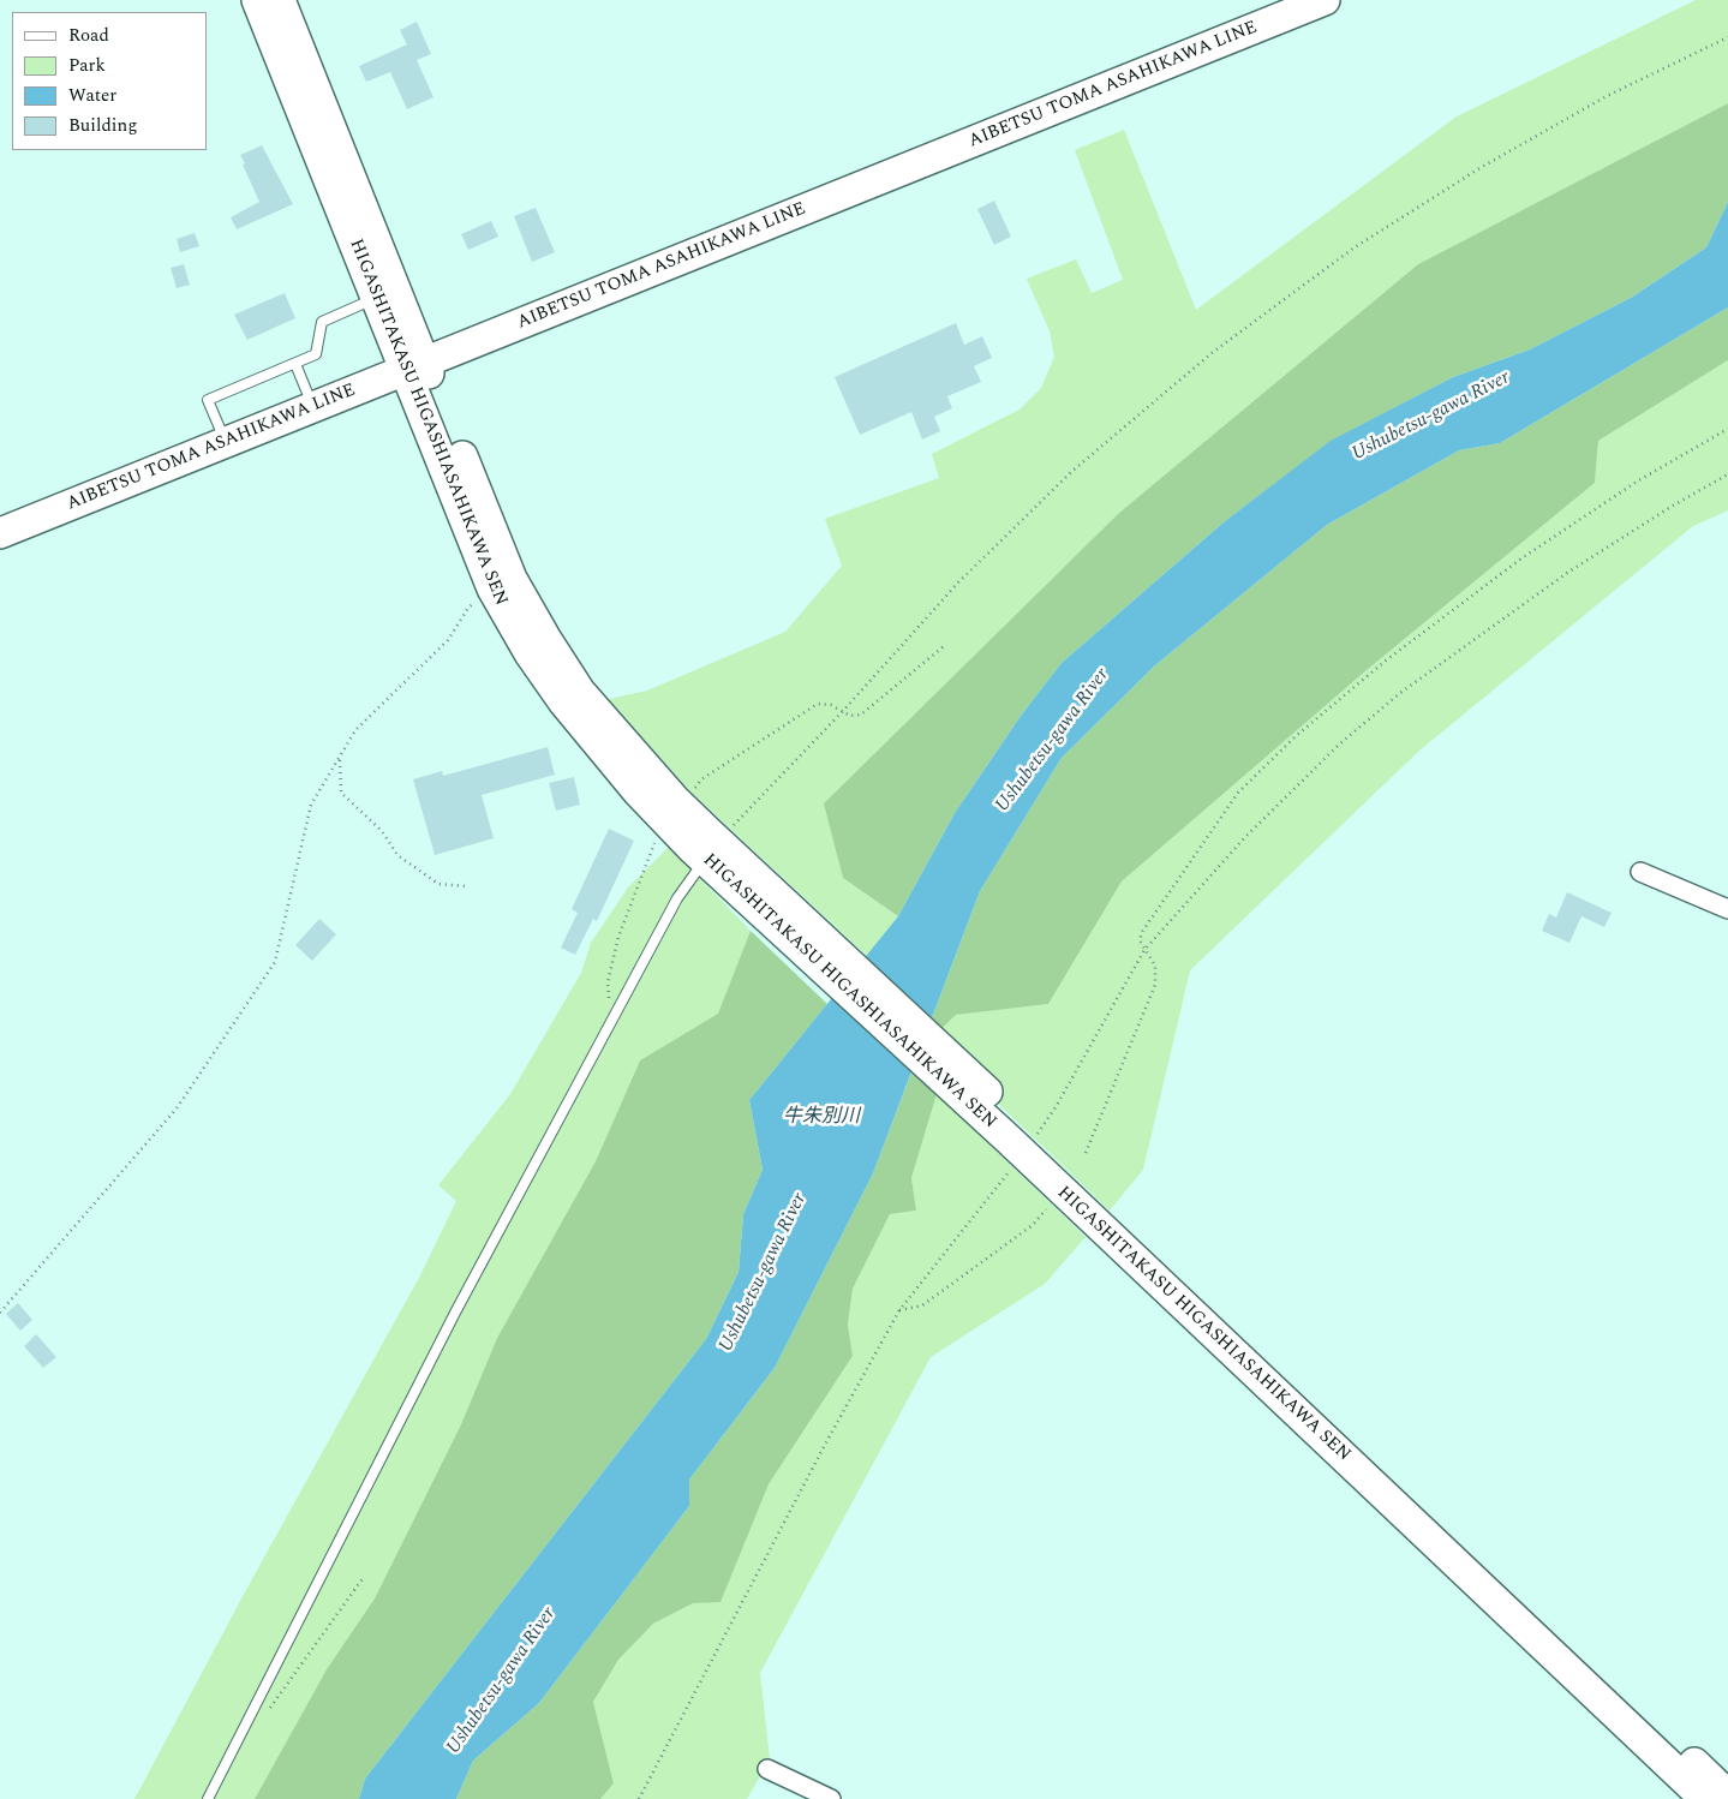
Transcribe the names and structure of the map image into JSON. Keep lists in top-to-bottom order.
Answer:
{
  "streets": {
    "main road": ["AIBETSU TOMA ASAHIKAWA LINE", "HIGASHITAKASU HIGASHIASAHIKAWA SEN"]
  },
  "crossings": [
    ["AIBETSU TOMA ASAHIKAWA LINE", "HIGASHITAKASU HIGASHIASAHIKAWA SEN"]
  ],
  "water": ["Ushubetsu-gawa River", "牛朱別川"],
  "legend": [
    "Road",
    "Park",
    "Water",
    "Building"
  ]
}
